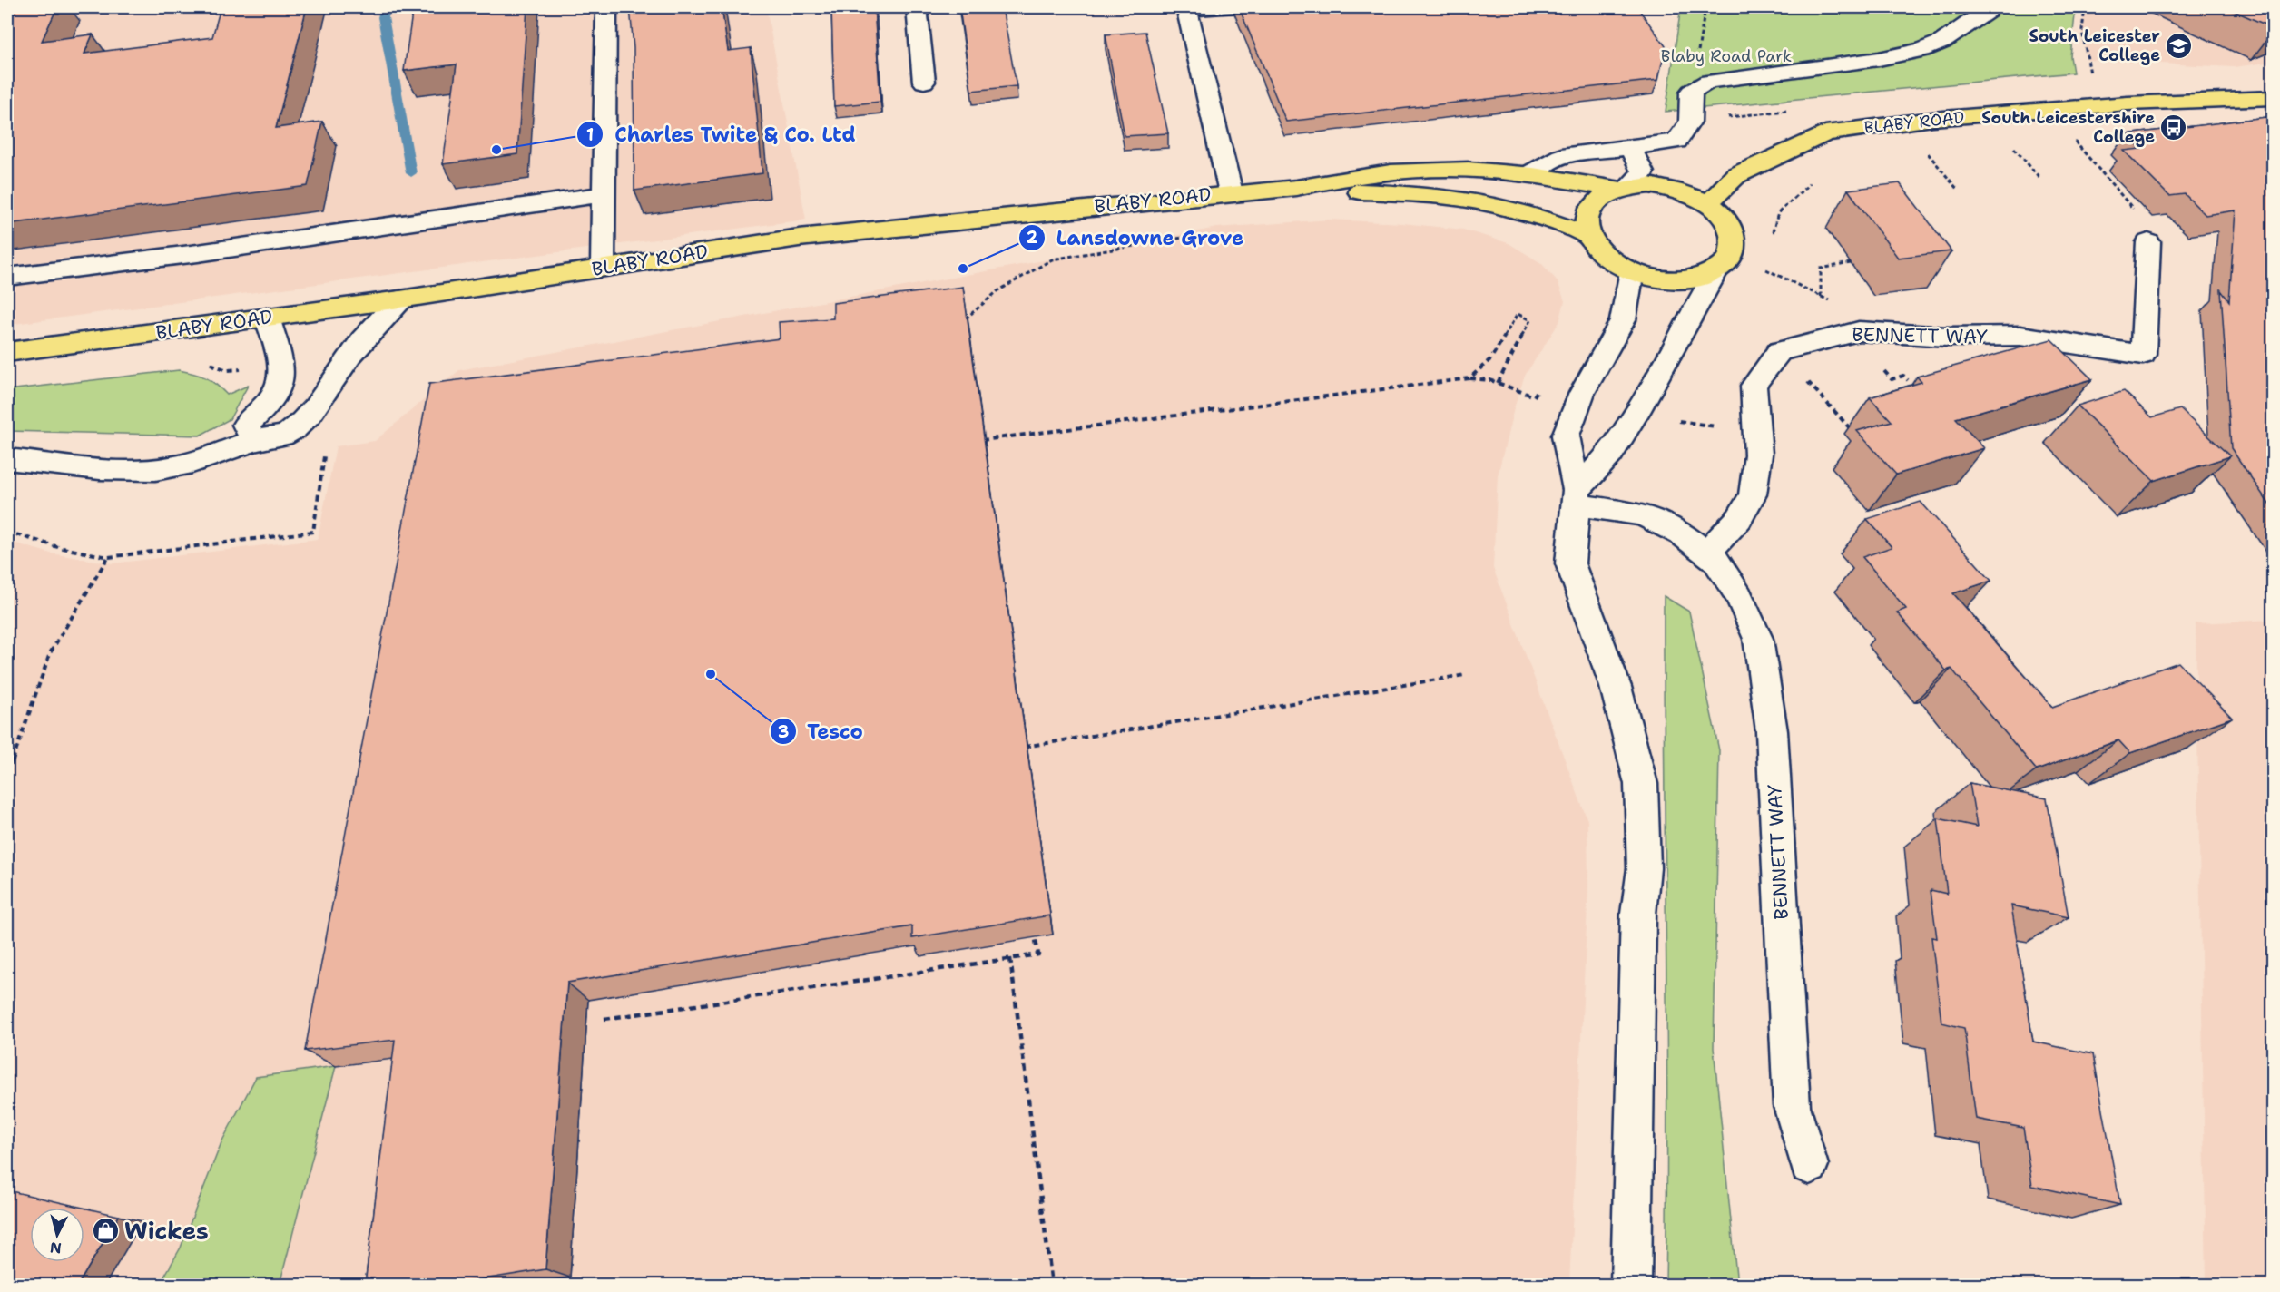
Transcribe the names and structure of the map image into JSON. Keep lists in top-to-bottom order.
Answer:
{
  "streets": {
    "main road": ["BLABY ROAD"],
    "street": ["BENNETT WAY"]
  },
  "parks": ["Blaby Road Park"],
  "places": {
    "school or university": ["South Leicester College"],
    "bus stop": ["South Leicestershire College"],
    "other": ["Charles Twite & Co. Ltd", "Lansdowne Grove", "Tesco"],
    "shop": ["Wickes"]
  },
  "north": "bottom"
}
